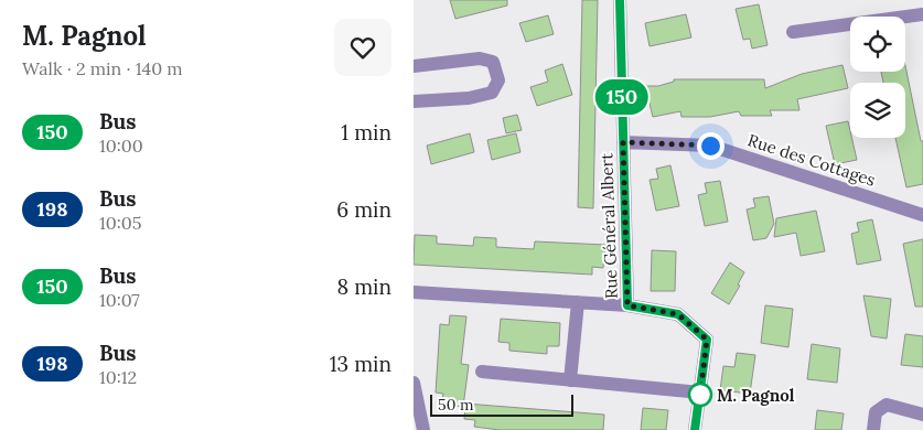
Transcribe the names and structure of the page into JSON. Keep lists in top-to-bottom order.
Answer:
{
  "streets": {
    "street": ["Rue des Cottages", "Rue Général Albert"]
  },
  "crossings": [
    ["Rue des Cottages", "Rue Général Albert"]
  ],
  "places": ["M. Pagnol"],
  "lines": ["bus line 150"],
  "scale_bar": "50 m",
  "page": {
    "heading": ["M. Pagnol", "Walk · 2 min · 140 m"],
    "on_map": "150",
    "list": [
      {
        "mark": "150",
        "name": "Bus",
        "note": "10:00",
        "value": "1 min"
      },
      {
        "mark": "198",
        "name": "Bus",
        "note": "10:05",
        "value": "6 min"
      },
      {
        "mark": "150",
        "name": "Bus",
        "note": "10:07",
        "value": "8 min"
      },
      {
        "mark": "198",
        "name": "Bus",
        "note": "10:12",
        "value": "13 min"
      }
    ],
    "scale": "50 m"
  }
}
